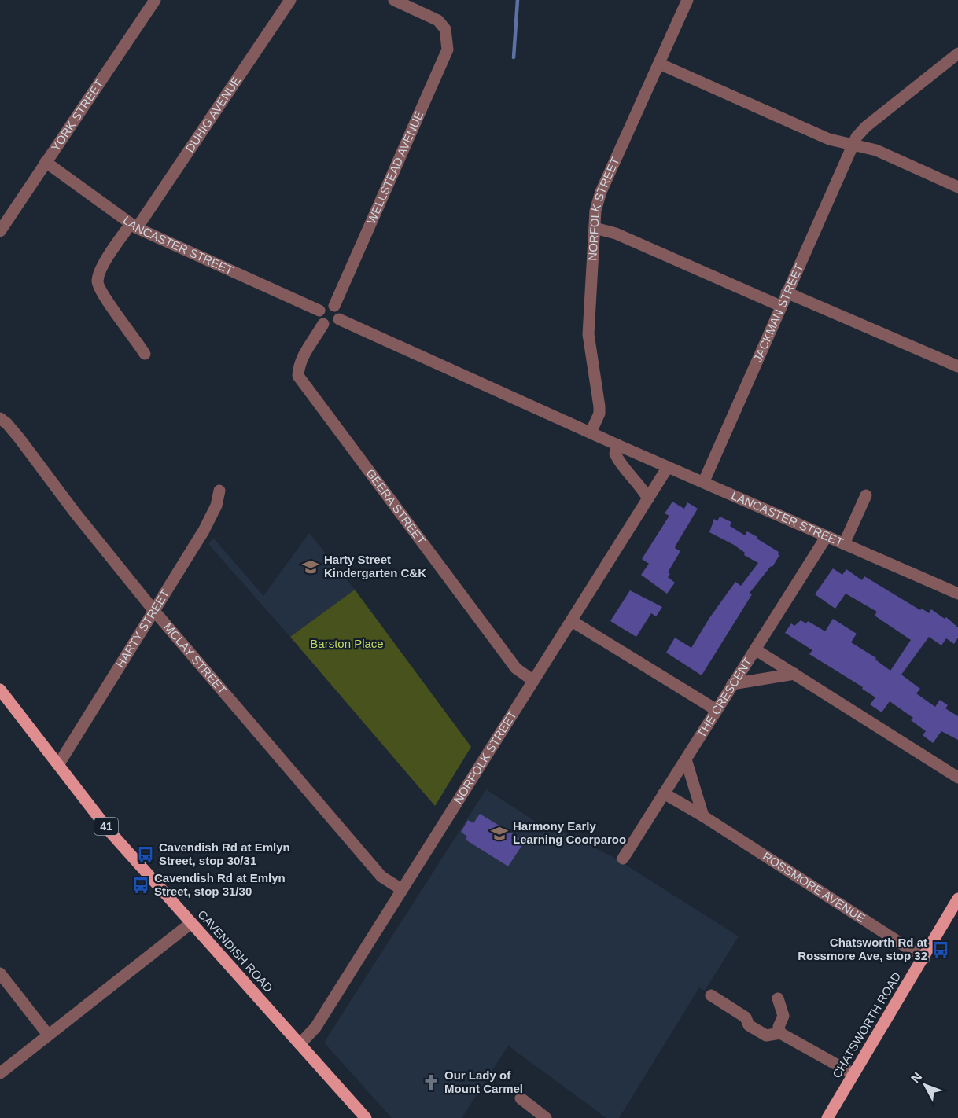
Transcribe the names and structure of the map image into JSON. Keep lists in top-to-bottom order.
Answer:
{
  "streets": {
    "main road": ["41", "CAVENDISH ROAD", "CHATSWORTH ROAD"],
    "street": [
      "DUHIG AVENUE",
      "YORK STREET",
      "WELLSTEAD AVENUE",
      "NORFOLK STREET",
      "LANCASTER STREET",
      "JACKMAN STREET",
      "GEERA STREET",
      "HARTY STREET",
      "MCLAY STREET",
      "THE CRESCENT",
      "ROSSMORE AVENUE"
    ]
  },
  "crossings": [
    ["DUHIG AVENUE", "LANCASTER STREET"],
    ["YORK STREET", "LANCASTER STREET"],
    ["WELLSTEAD AVENUE", "LANCASTER STREET"],
    ["WELLSTEAD AVENUE", "GEERA STREET"],
    ["NORFOLK STREET", "LANCASTER STREET"],
    ["NORFOLK STREET", "GEERA STREET"],
    ["NORFOLK STREET", "MCLAY STREET"],
    ["NORFOLK STREET", "CAVENDISH ROAD"],
    ["LANCASTER STREET", "JACKMAN STREET"],
    ["LANCASTER STREET", "GEERA STREET"],
    ["LANCASTER STREET", "THE CRESCENT"],
    ["HARTY STREET", "MCLAY STREET"],
    ["HARTY STREET", "CAVENDISH ROAD"],
    ["THE CRESCENT", "ROSSMORE AVENUE"],
    ["ROSSMORE AVENUE", "CHATSWORTH ROAD"]
  ],
  "parks": ["Barston Place"],
  "places": {
    "school or university": ["Harty Street Kindergarten C&K", "Harmony Early Learning Coorparoo"],
    "bus stop": ["Cavendish Rd at Emlyn Street, stop 30/31", "Cavendish Rd at Emlyn Street, stop 31/30", "Chatsworth Rd at Rossmore Ave, stop 32"],
    "church": ["Our Lady of Mount Carmel"]
  },
  "north": "top left"
}
